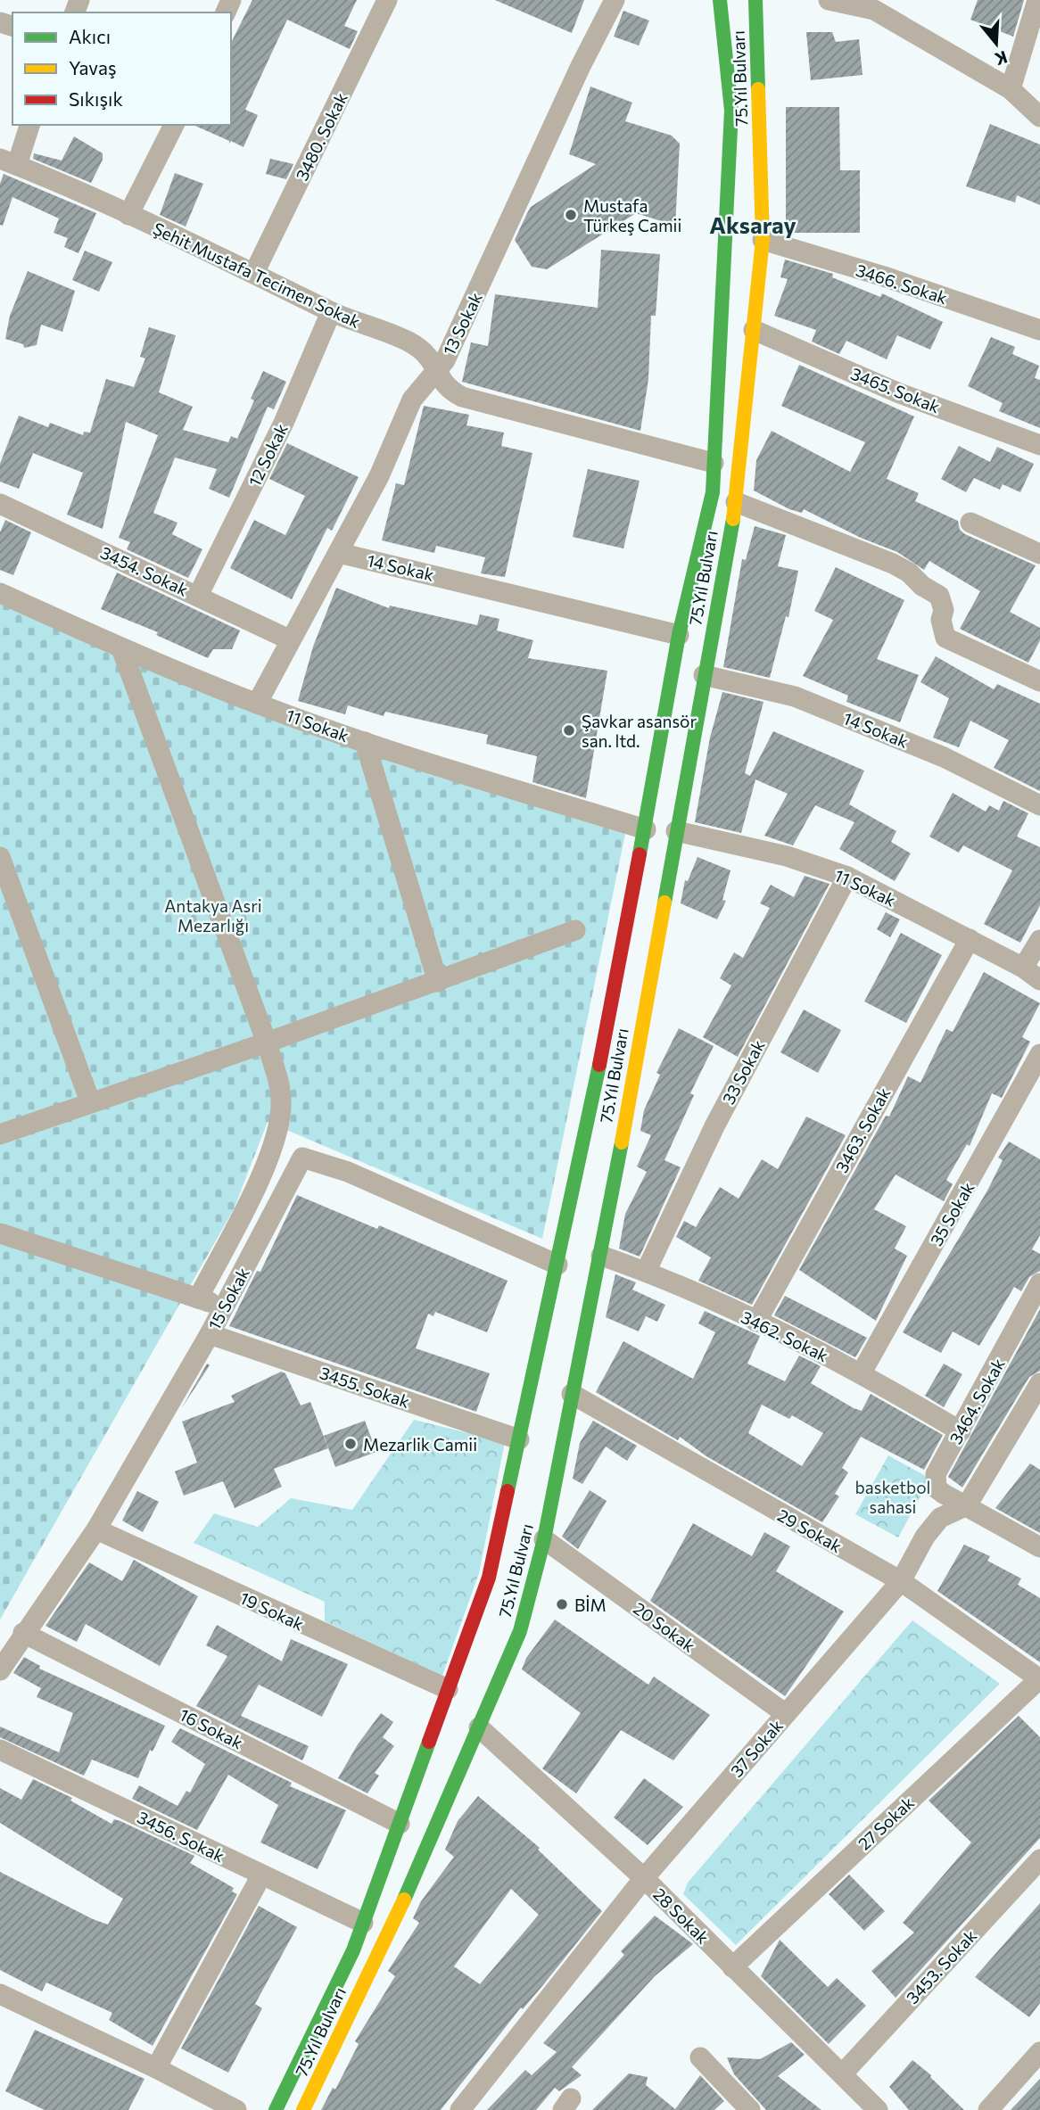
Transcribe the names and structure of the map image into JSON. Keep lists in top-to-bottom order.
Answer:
{
  "streets": {
    "main road": ["75.Yıl Bulvarı"],
    "street": [
      "3480. Sokak",
      "Şehit Mustafa Tecimen Sokak",
      "3466. Sokak",
      "13 Sokak",
      "3465. Sokak",
      "12 Sokak",
      "14 Sokak",
      "3454. Sokak",
      "11 Sokak",
      "33 Sokak",
      "3463. Sokak",
      "35 Sokak",
      "15 Sokak",
      "3462. Sokak",
      "3455. Sokak",
      "3464. Sokak",
      "29 Sokak",
      "19 Sokak",
      "20 Sokak",
      "16 Sokak",
      "37 Sokak",
      "27 Sokak",
      "3456. Sokak",
      "28 Sokak",
      "3453. Sokak"
    ]
  },
  "crossings": [
    ["75.Yıl Bulvarı", "Şehit Mustafa Tecimen Sokak"],
    ["75.Yıl Bulvarı", "3466. Sokak"],
    ["75.Yıl Bulvarı", "3465. Sokak"],
    ["75.Yıl Bulvarı", "14 Sokak"],
    ["75.Yıl Bulvarı", "11 Sokak"],
    ["75.Yıl Bulvarı", "15 Sokak"],
    ["75.Yıl Bulvarı", "3462. Sokak"],
    ["75.Yıl Bulvarı", "3455. Sokak"],
    ["75.Yıl Bulvarı", "29 Sokak"],
    ["75.Yıl Bulvarı", "19 Sokak"],
    ["75.Yıl Bulvarı", "20 Sokak"],
    ["75.Yıl Bulvarı", "16 Sokak"],
    ["75.Yıl Bulvarı", "3456. Sokak"],
    ["75.Yıl Bulvarı", "28 Sokak"],
    ["3480. Sokak", "Şehit Mustafa Tecimen Sokak"],
    ["Şehit Mustafa Tecimen Sokak", "13 Sokak"],
    ["Şehit Mustafa Tecimen Sokak", "12 Sokak"],
    ["13 Sokak", "14 Sokak"],
    ["13 Sokak", "3454. Sokak"],
    ["13 Sokak", "11 Sokak"],
    ["12 Sokak", "3454. Sokak"],
    ["11 Sokak", "33 Sokak"],
    ["11 Sokak", "3463. Sokak"],
    ["33 Sokak", "3462. Sokak"],
    ["3463. Sokak", "3462. Sokak"],
    ["35 Sokak", "3462. Sokak"],
    ["15 Sokak", "3455. Sokak"],
    ["15 Sokak", "19 Sokak"],
    ["15 Sokak", "16 Sokak"],
    ["3462. Sokak", "3464. Sokak"],
    ["3464. Sokak", "37 Sokak"],
    ["29 Sokak", "37 Sokak"],
    ["29 Sokak", "27 Sokak"],
    ["20 Sokak", "37 Sokak"],
    ["37 Sokak", "28 Sokak"],
    ["27 Sokak", "28 Sokak"],
    ["28 Sokak", "3453. Sokak"]
  ],
  "districts": ["Aksaray"],
  "parks": ["Antakya Asri Mezarlığı", "basketbol sahasi"],
  "places": [
    "Mustafa Türkeş Camii",
    "Şavkar asansör san. ltd.",
    "Mezarlik Camii",
    "BİM"
  ],
  "legend": ["Akıcı", "Yavaş", "Sıkışık"],
  "north": "bottom"
}
